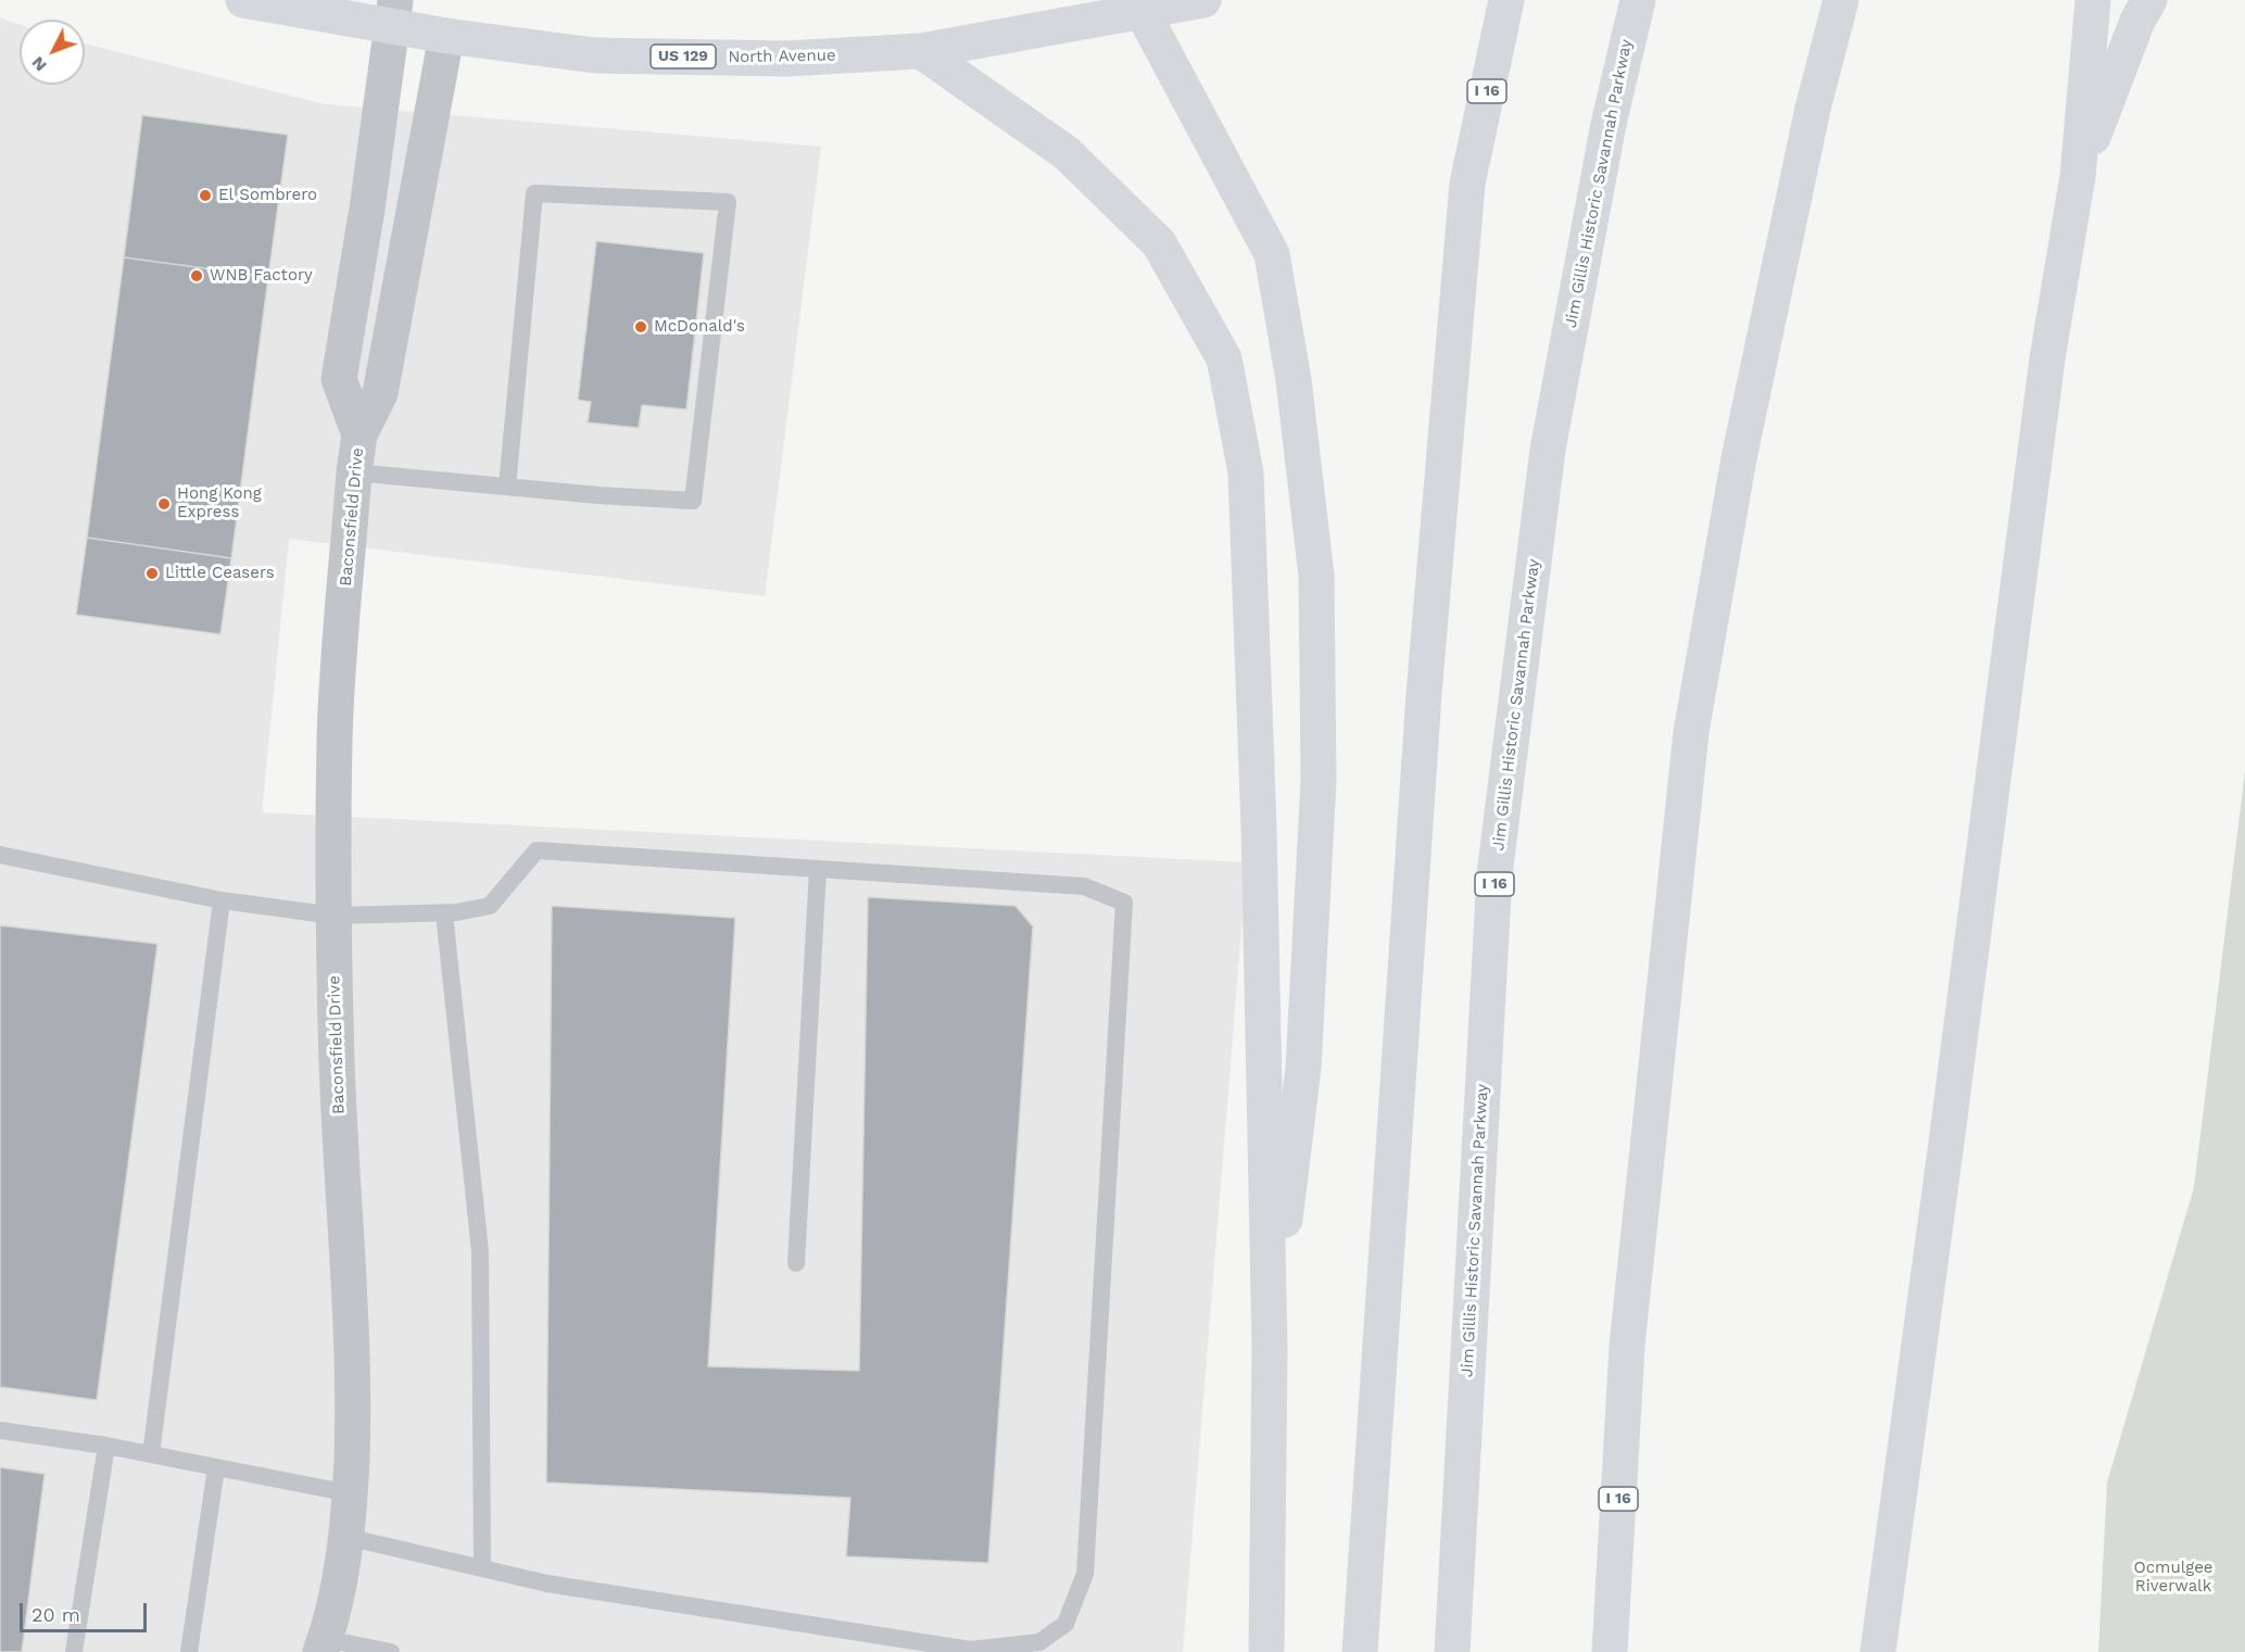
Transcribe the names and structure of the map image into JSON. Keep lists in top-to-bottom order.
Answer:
{
  "streets": {
    "highway": [
      "US 129",
      "North Avenue",
      "I 16",
      "Jim Gillis Historic Savannah Parkway"
    ],
    "street": ["Baconsfield Drive"]
  },
  "crossings": [
    ["North Avenue", "Baconsfield Drive"]
  ],
  "parks": ["Ocmulgee Riverwalk"],
  "places": [
    "El Sombrero",
    "WNB Factory",
    "McDonald's",
    "Hong Kong Express",
    "Little Ceasers"
  ],
  "scale_bar": "20 m",
  "north": "bottom left"
}
